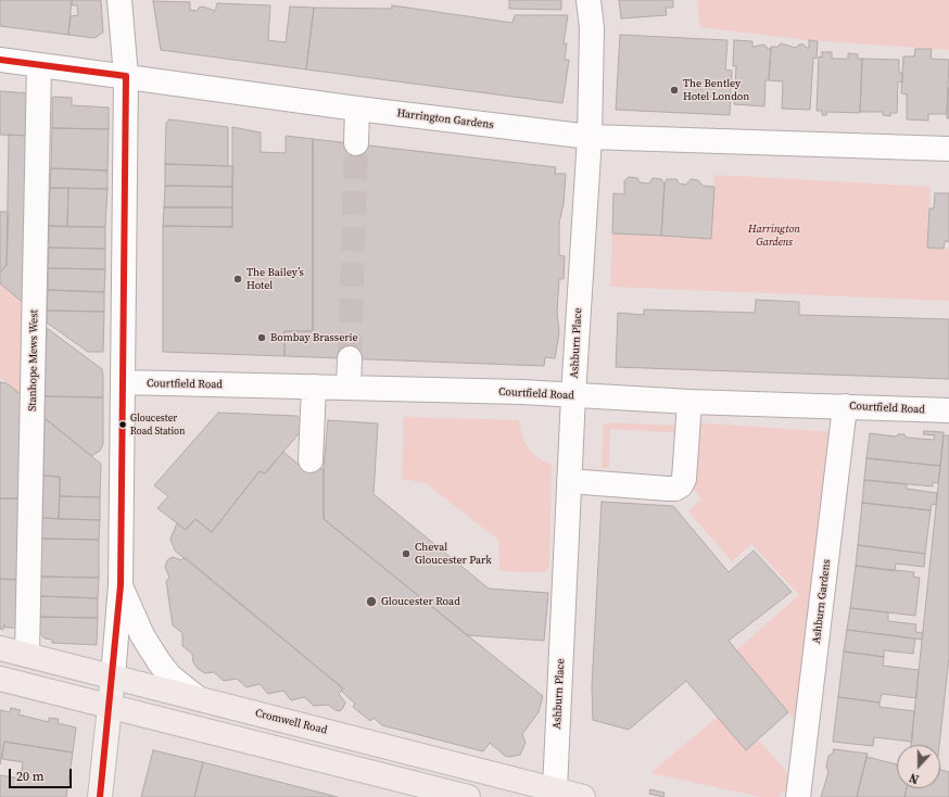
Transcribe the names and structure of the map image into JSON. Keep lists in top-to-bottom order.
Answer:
{
  "streets": {
    "highway": ["Cromwell Road"],
    "street": [
      "Harrington Gardens",
      "Ashburn Place",
      "Stanhope Mews West",
      "Courtfield Road",
      "Ashburn Gardens"
    ]
  },
  "crossings": [
    ["Harrington Gardens", "Ashburn Place"],
    ["Harrington Gardens", "Stanhope Mews West"],
    ["Ashburn Place", "Courtfield Road"],
    ["Ashburn Place", "Cromwell Road"],
    ["Stanhope Mews West", "Cromwell Road"],
    ["Courtfield Road", "Ashburn Gardens"]
  ],
  "parks": ["Harrington Gardens"],
  "places": [
    "The Bentley Hotel London",
    "The Bailey’s Hotel",
    "Bombay Brasserie",
    "Gloucester Road Station",
    "Cheval Gloucester Park",
    "Gloucester Road"
  ],
  "scale_bar": "20 m",
  "north": "bottom"
}
